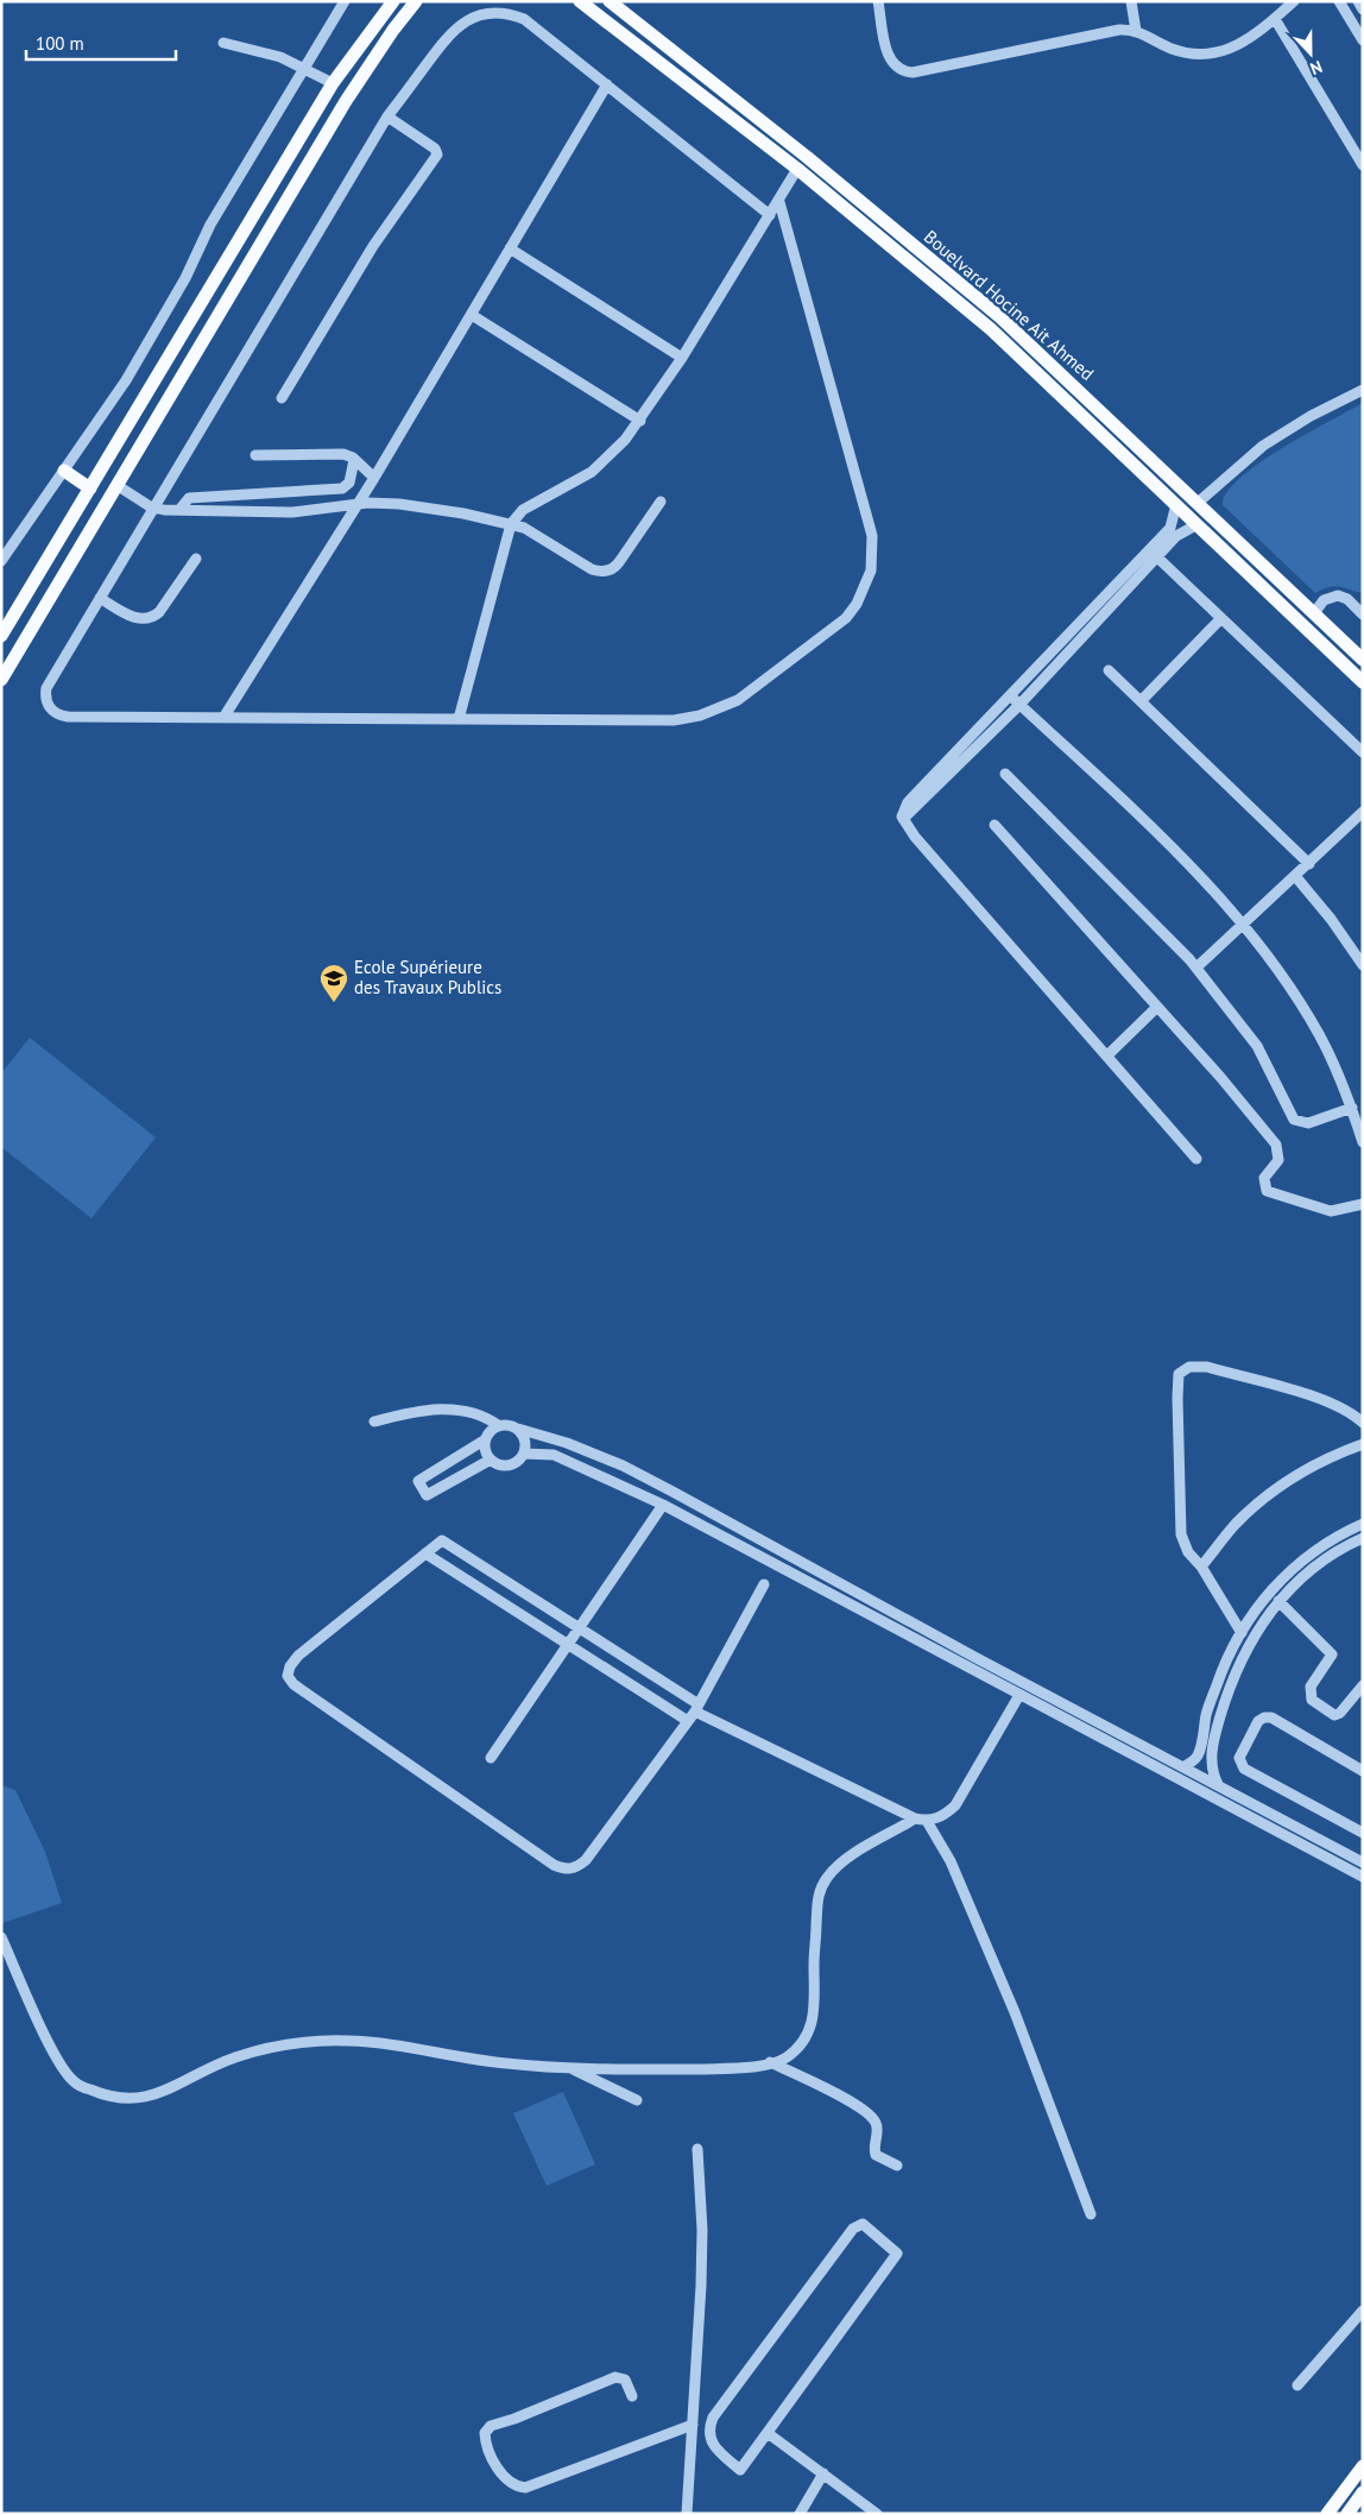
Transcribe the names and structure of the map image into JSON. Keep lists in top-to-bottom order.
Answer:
{
  "streets": {
    "main road": ["Bouelvard Hocine Ait Ahmed"]
  },
  "places": {
    "school or university": ["Ecole Supérieure des Travaux Publics"]
  },
  "scale_bar": "100 m",
  "north": "bottom"
}
